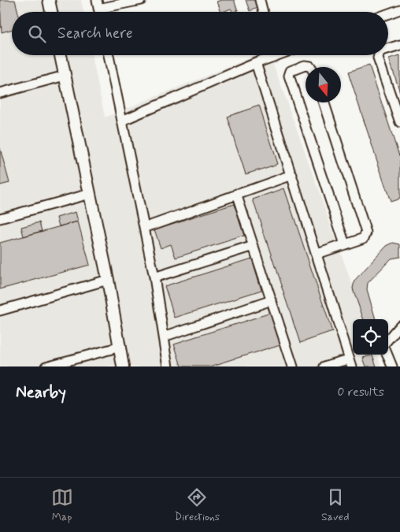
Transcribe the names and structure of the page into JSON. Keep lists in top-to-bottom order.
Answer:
{
  "north": "bottom",
  "page": {
    "search": "Search here",
    "heading": ["Nearby", "0 results"],
    "nav": ["Map", "Directions", "Saved"]
  }
}
